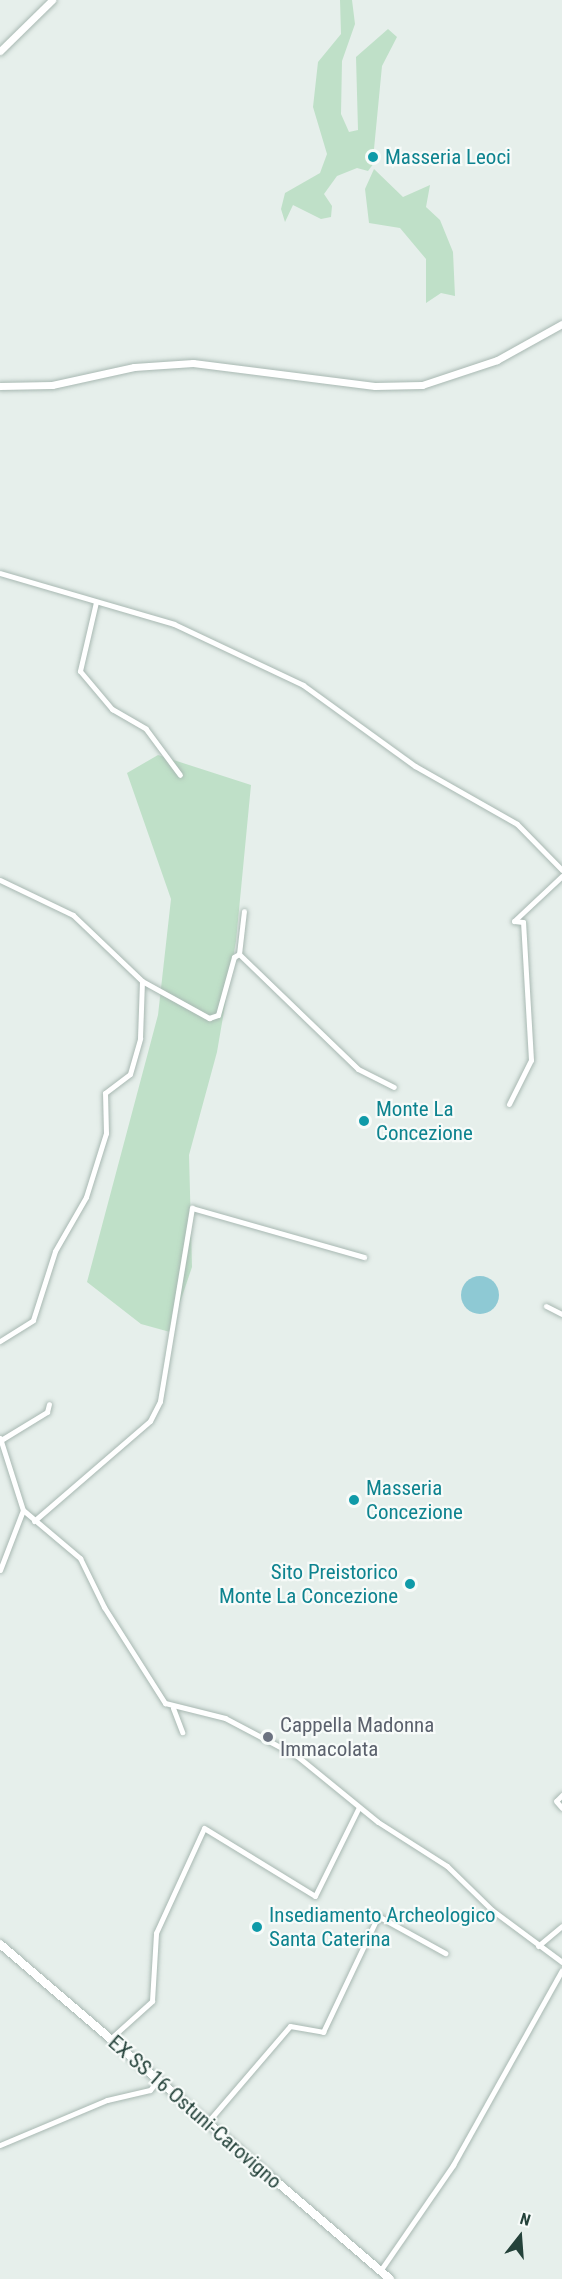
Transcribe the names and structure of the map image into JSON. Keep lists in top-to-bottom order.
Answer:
{
  "streets": {
    "main road": ["EX SS 16 Ostuni-Carovigno"]
  },
  "places": [
    "Masseria Leoci",
    "Monte La Concezione",
    "Masseria Concezione",
    "Sito Preistorico Monte La Concezione",
    "Cappella Madonna Immacolata",
    "Insediamento Archeologico Santa Caterina"
  ],
  "north": "top"
}
